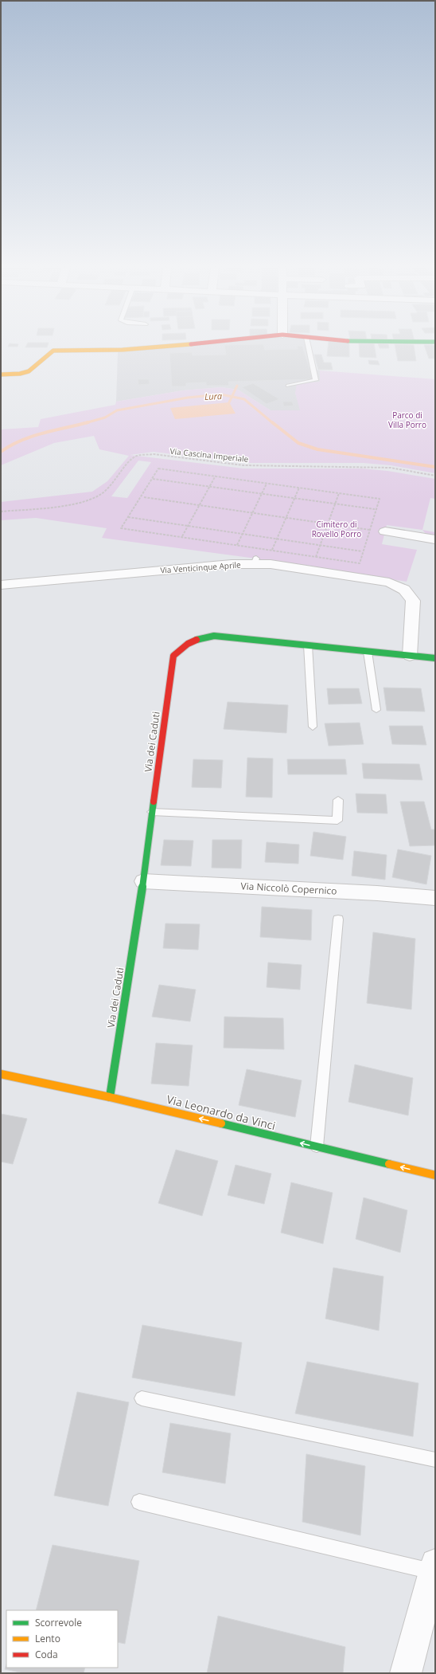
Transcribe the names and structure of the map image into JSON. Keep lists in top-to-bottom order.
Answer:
{
  "streets": {
    "street": [
      "Via Venticinque Aprile",
      "Via dei Caduti",
      "Via Niccolò Copernico",
      "Via Leonardo da Vinci"
    ],
    "path": ["Via Cascina Imperiale"]
  },
  "crossings": [
    ["Via Venticinque Aprile", "Via dei Caduti"],
    ["Via dei Caduti", "Via Niccolò Copernico"],
    ["Via dei Caduti", "Via Leonardo da Vinci"]
  ],
  "one_way": ["Via Leonardo da Vinci"],
  "water": ["Lura"],
  "parks": ["Parco di Villa Porro", "Cimitero di Rovello Porro"],
  "legend": ["Scorrevole", "Lento", "Coda"]
}
